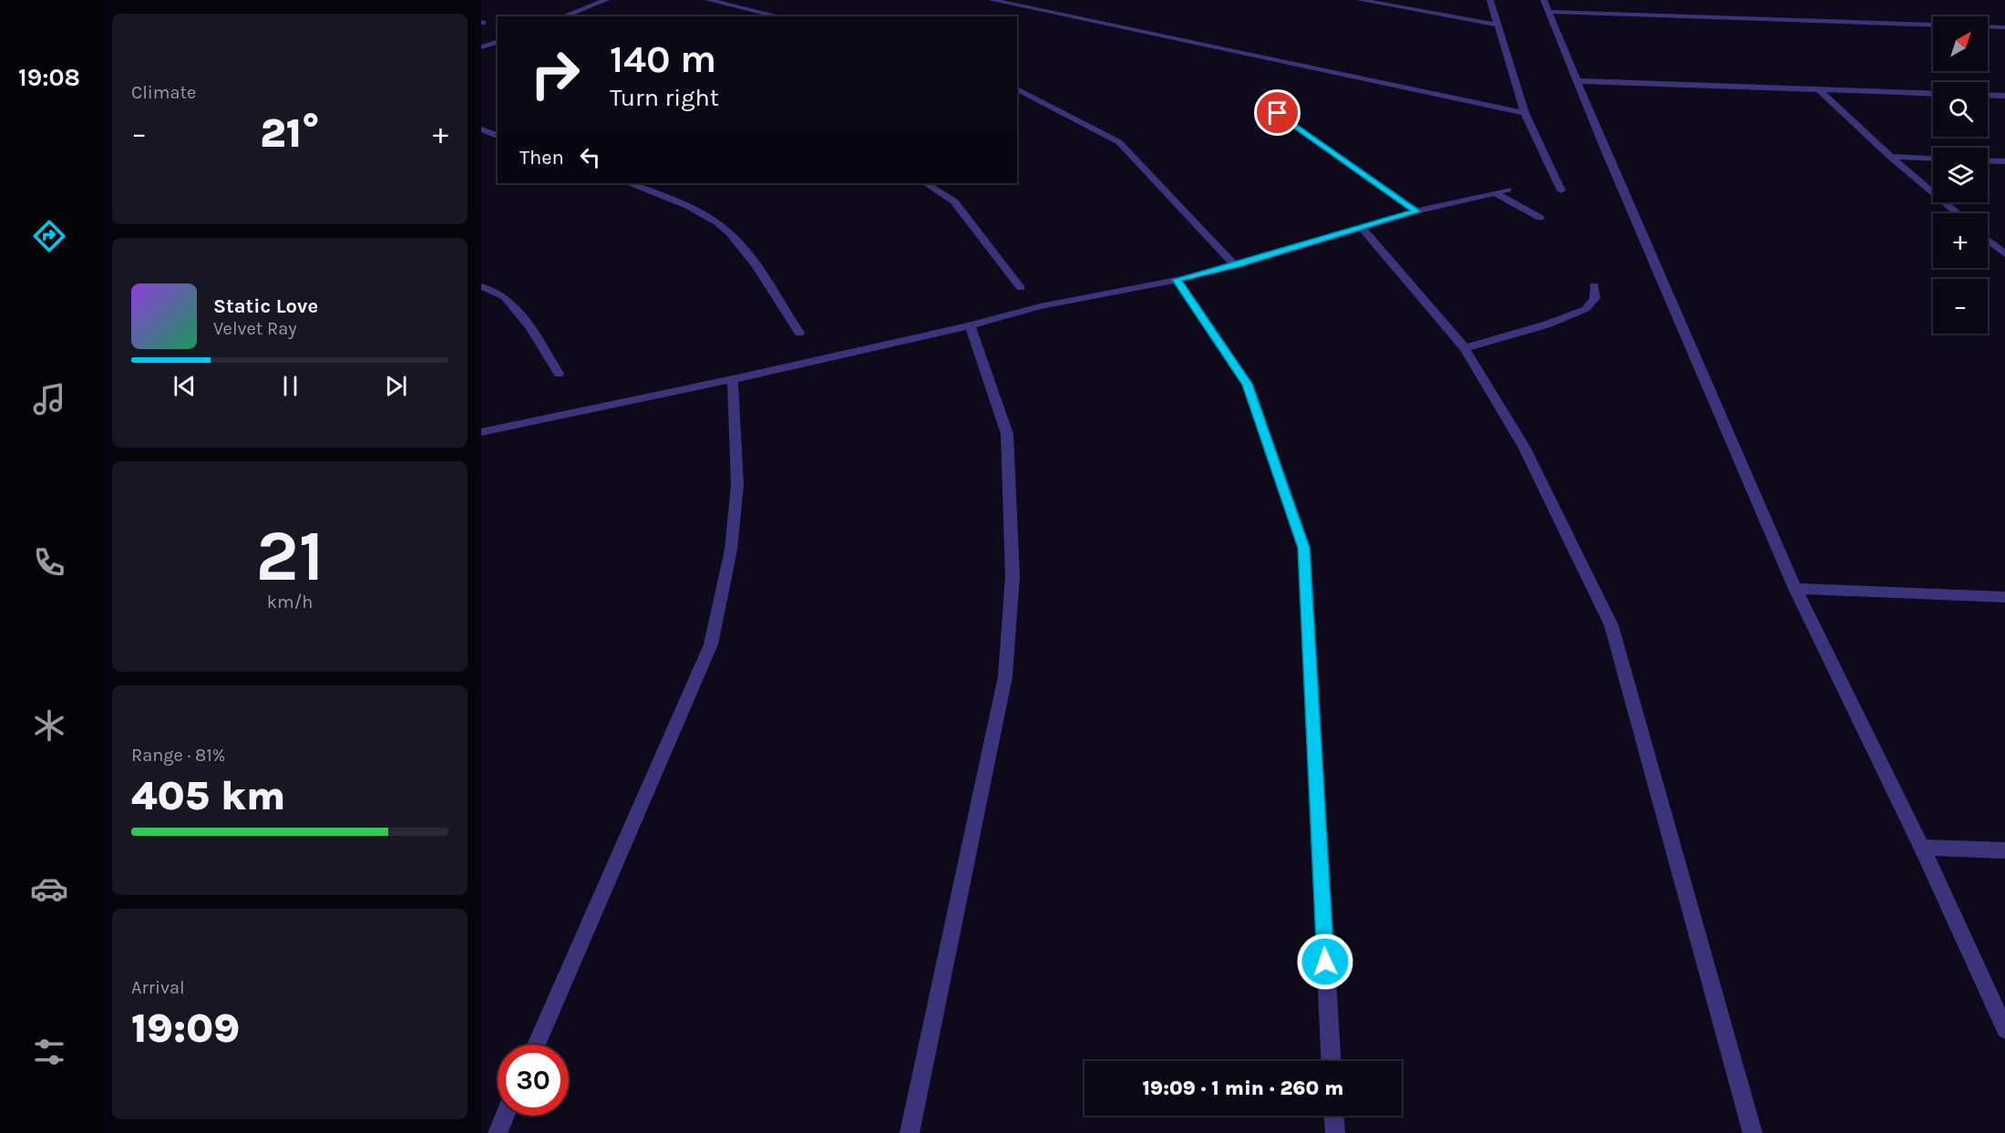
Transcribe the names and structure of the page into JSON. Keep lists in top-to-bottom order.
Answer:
{
  "north": "top right",
  "page": {
    "tabs": "19:08",
    "tile": [
      "Climate",
      ["21", "km/h"],
      ["Range · 81%", "405 km"],
      ["Arrival", "19:09"]
    ],
    "map_buttons": ["+", "−"],
    "turn": ["140 m", "Turn right"],
    "heat": ["−", "21°", "+"],
    "then": "Then",
    "song": ["Static Love", "Velvet Ray"],
    "limit": "30",
    "trip": "19:09 · 1 min · 260 m"
  }
}
